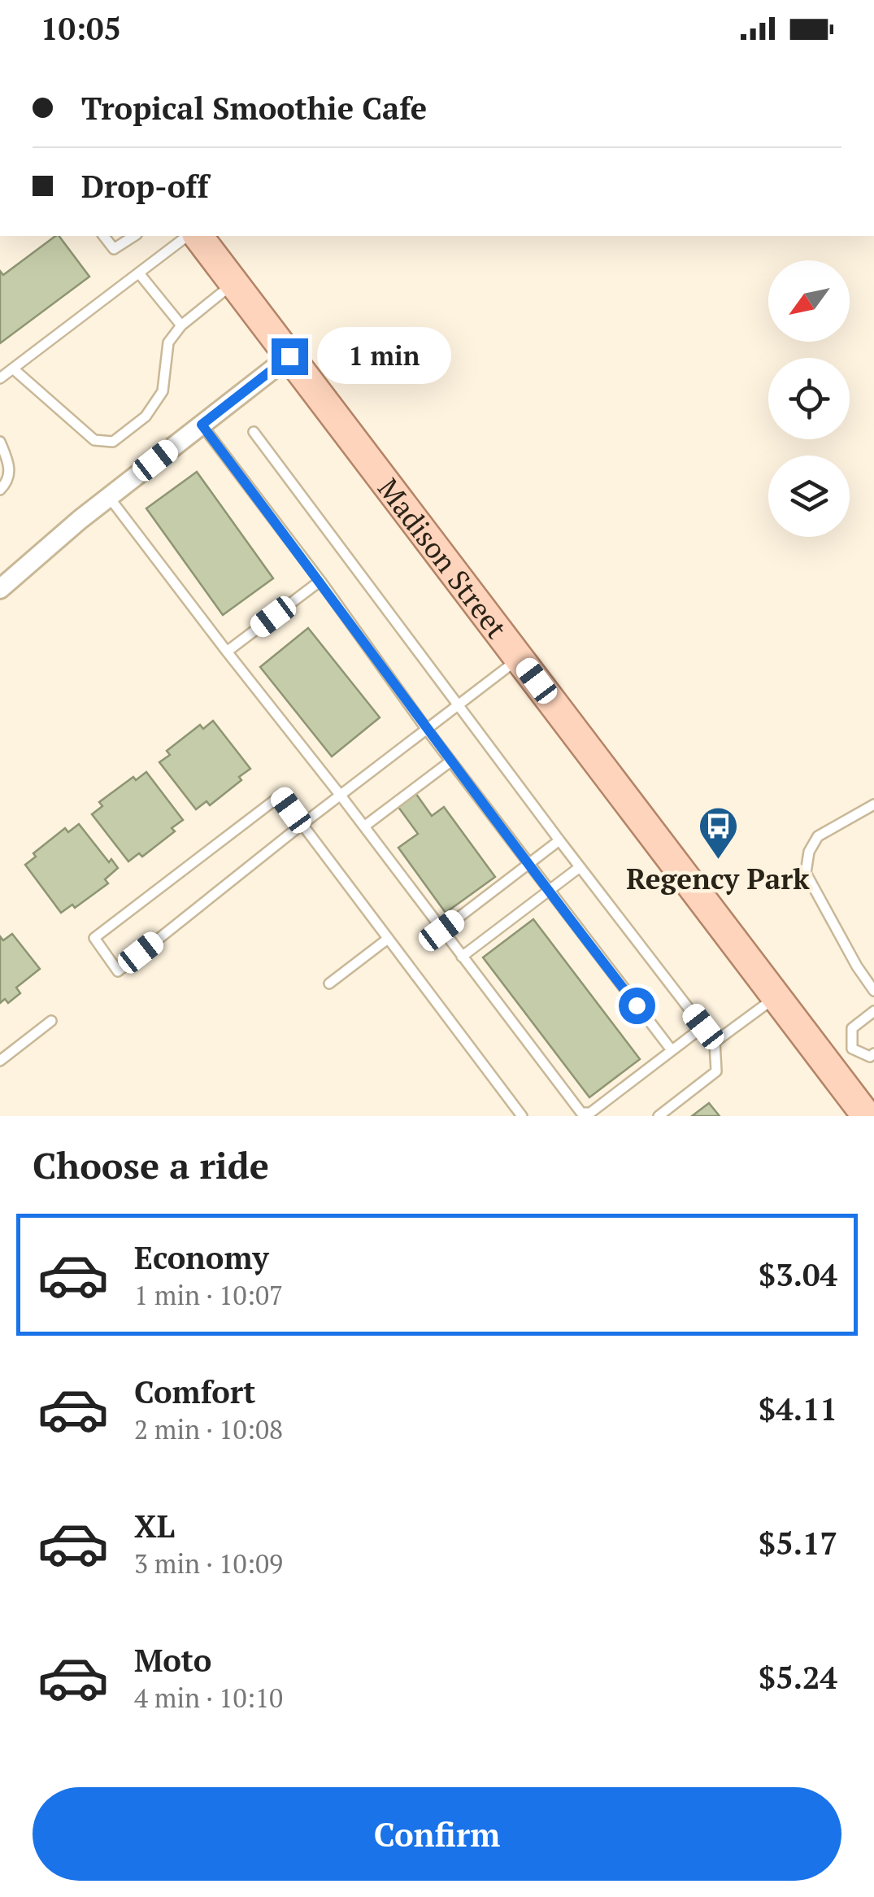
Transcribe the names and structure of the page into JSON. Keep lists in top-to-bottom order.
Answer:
{
  "streets": {
    "main road": ["Madison Street"]
  },
  "places": {
    "bus stop": ["Regency Park"]
  },
  "north": "bottom left",
  "page": {
    "status": "10:05",
    "banner": ["Tropical Smoothie Cafe", "Drop-off"],
    "bubble": "1 min",
    "heading": "Choose a ride",
    "list": [
      {
        "name": "Economy",
        "note": "1 min · 10:07",
        "value": "$3.04"
      },
      {
        "name": "Comfort",
        "note": "2 min · 10:08",
        "value": "$4.11"
      },
      {
        "name": "XL",
        "note": "3 min · 10:09",
        "value": "$5.17"
      },
      {
        "name": "Moto",
        "note": "4 min · 10:10",
        "value": "$5.24"
      }
    ],
    "buttons": "Confirm"
  }
}
